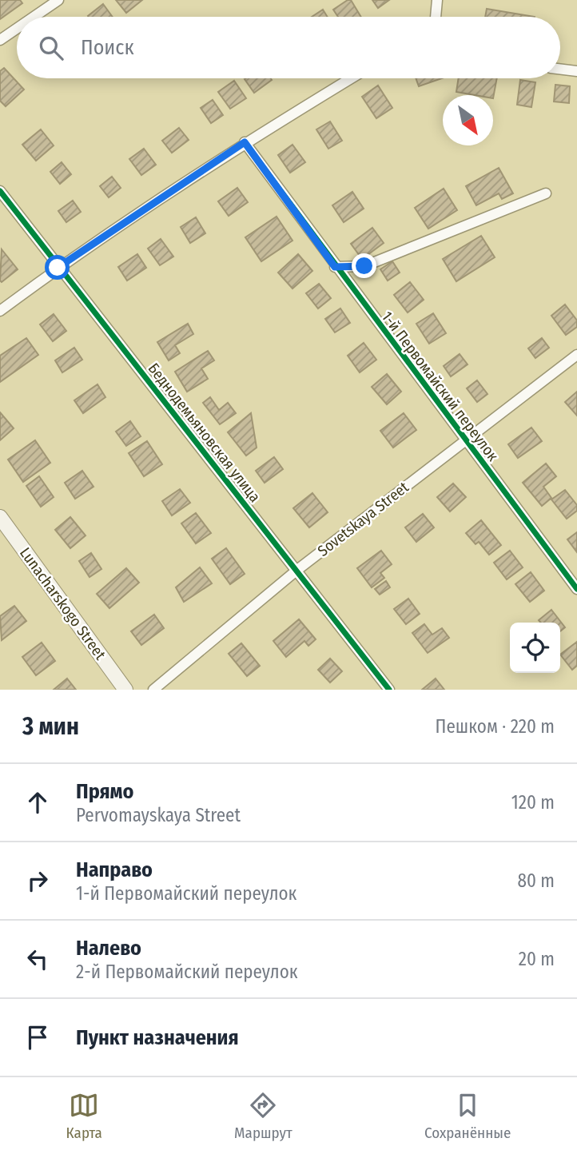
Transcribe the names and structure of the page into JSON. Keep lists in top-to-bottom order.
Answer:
{
  "streets": {
    "main road": ["Lunacharskogo Street"],
    "street": ["1-й Первомайский переулок", "Беднодемьяновская улица", "Sovetskaya Street"]
  },
  "crossings": [
    ["1-й Первомайский переулок", "Sovetskaya Street"],
    ["Беднодемьяновская улица", "Sovetskaya Street"]
  ],
  "north": "bottom right",
  "page": {
    "search": "Поиск",
    "heading": ["3 мин", "Пешком · 220 m"],
    "list": [
      ["Прямо", "Pervomayskaya Street", "120 m"],
      ["Направо", "1-й Первомайский переулок", "80 m"],
      ["Налево", "2-й Первомайский переулок", "20 m"],
      "Пункт назначения"
    ],
    "nav": ["Карта", "Маршрут", "Сохранённые"]
  }
}
